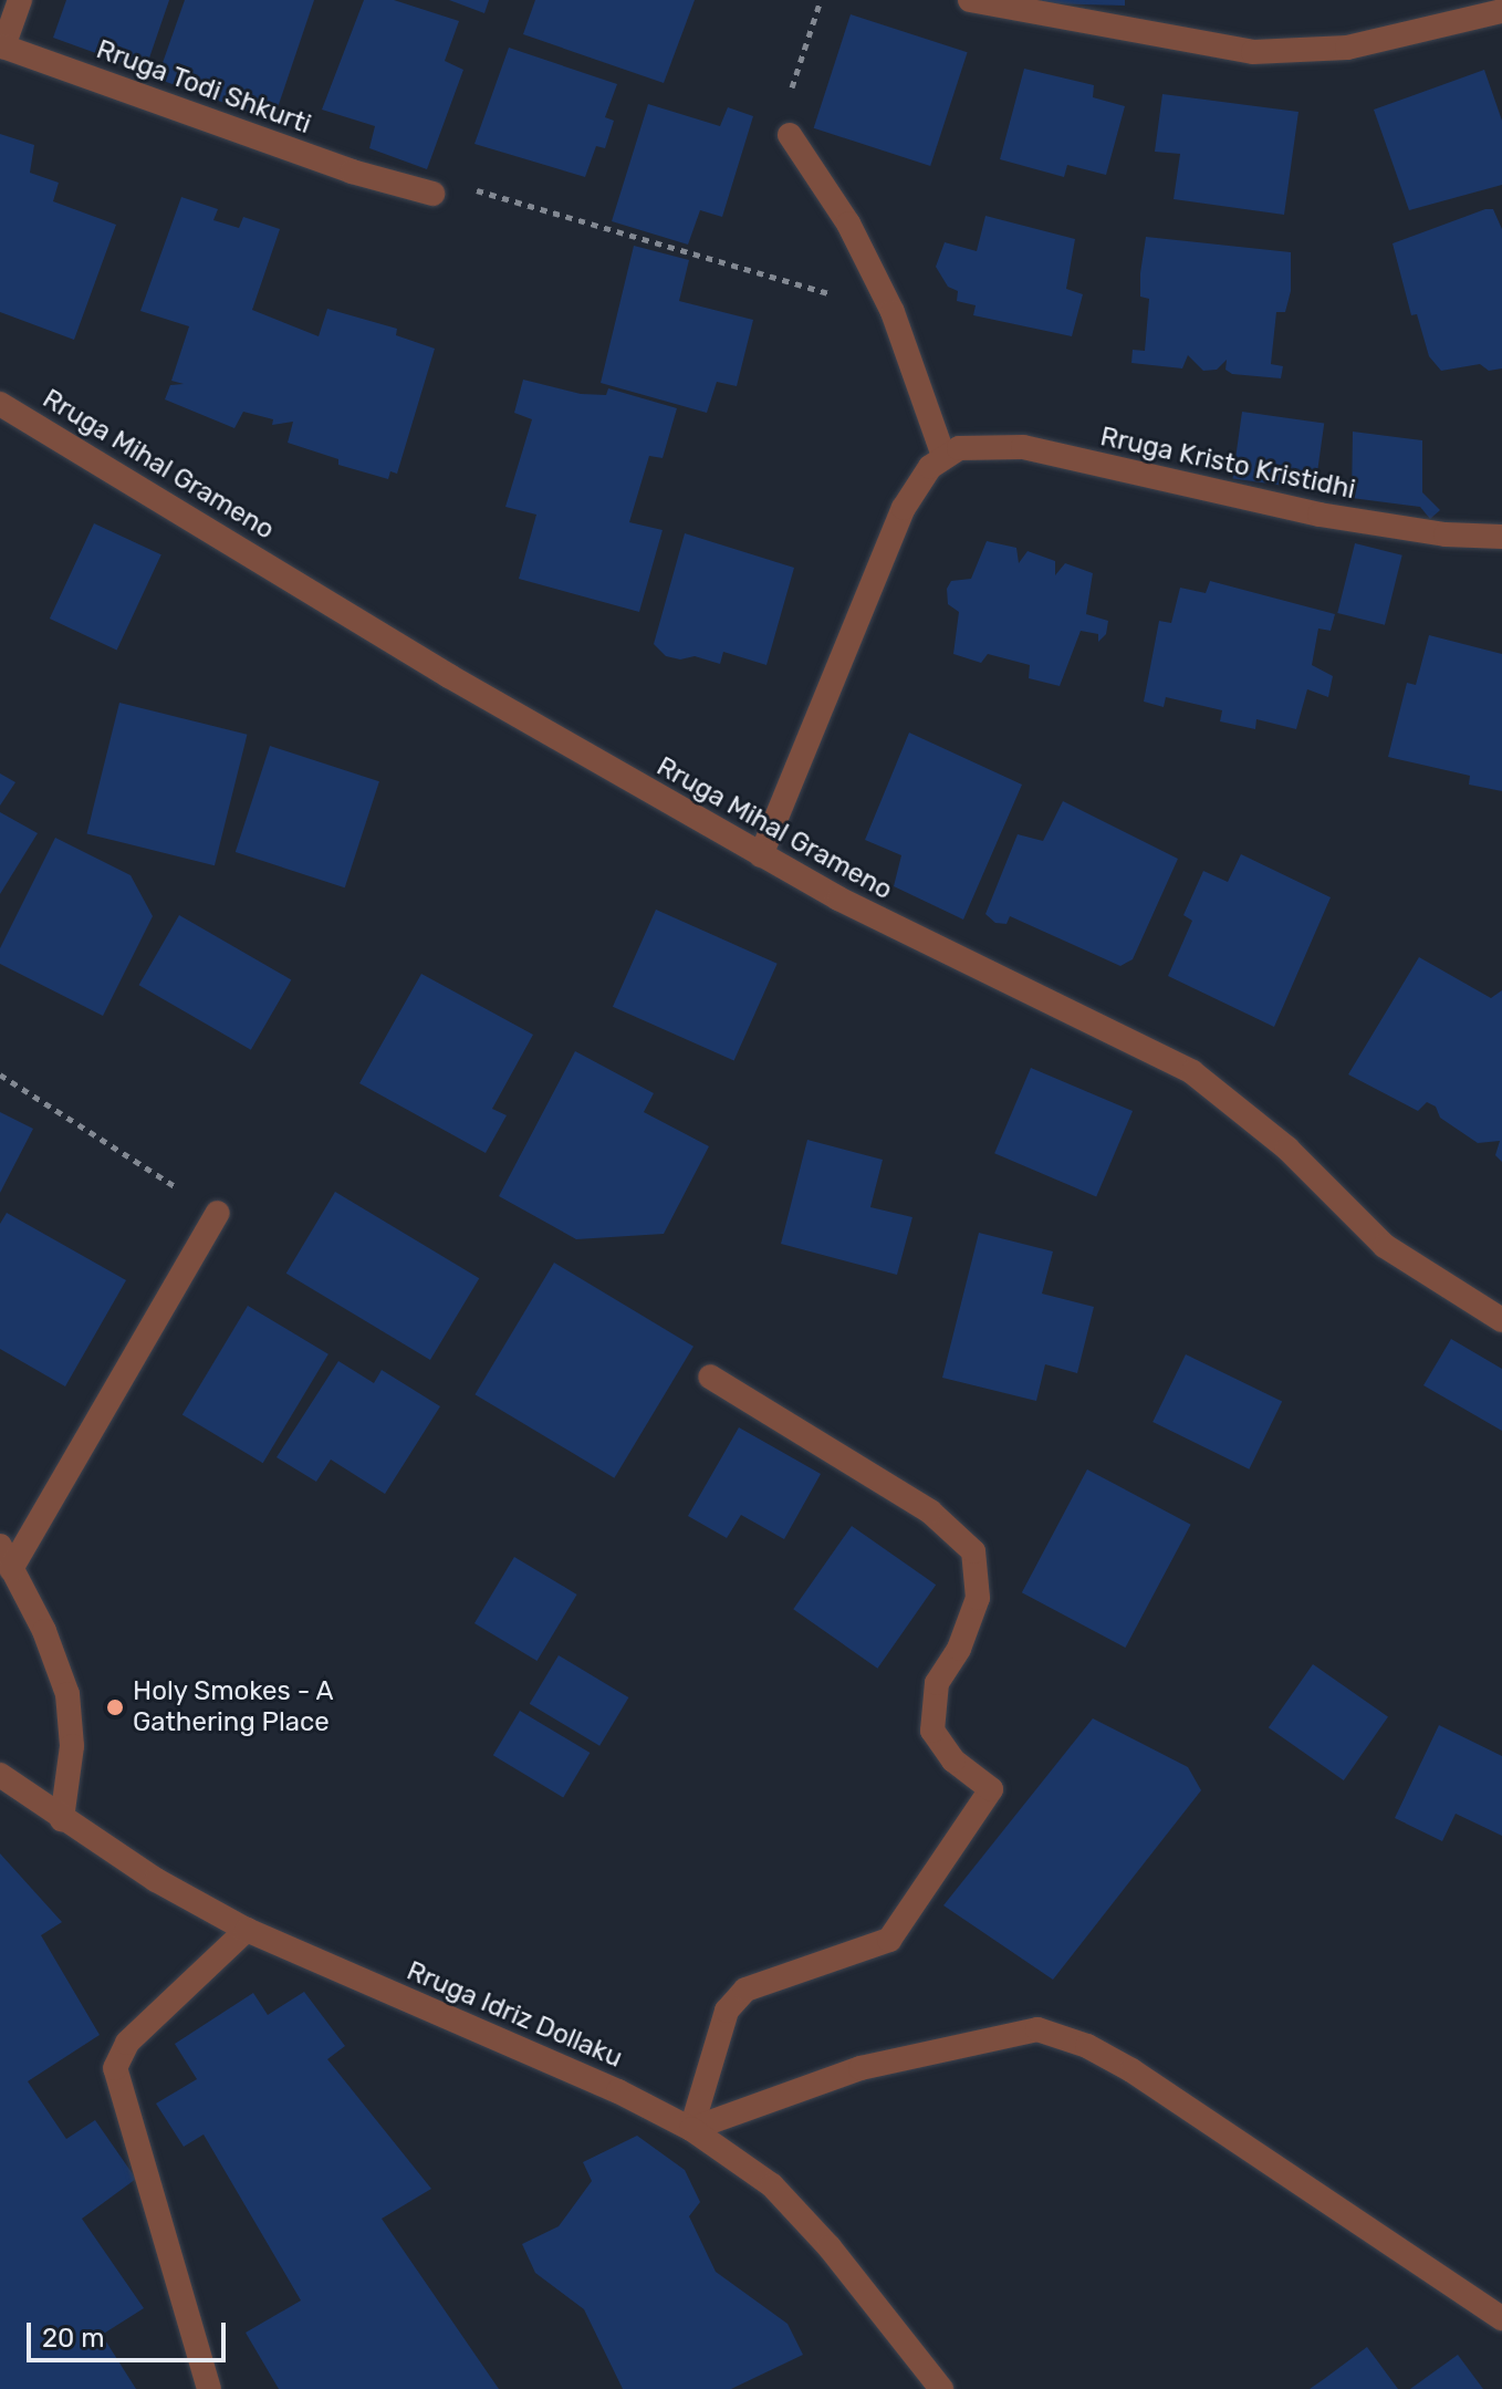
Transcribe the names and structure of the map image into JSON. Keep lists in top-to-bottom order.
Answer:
{
  "streets": {
    "street": [
      "Rruga Todi Shkurti",
      "Rruga Kristo Kristidhi",
      "Rruga Mihal Grameno",
      "Rruga Idriz Dollaku"
    ]
  },
  "places": ["Holy Smokes - A Gathering Place"],
  "scale_bar": "20 m"
}
